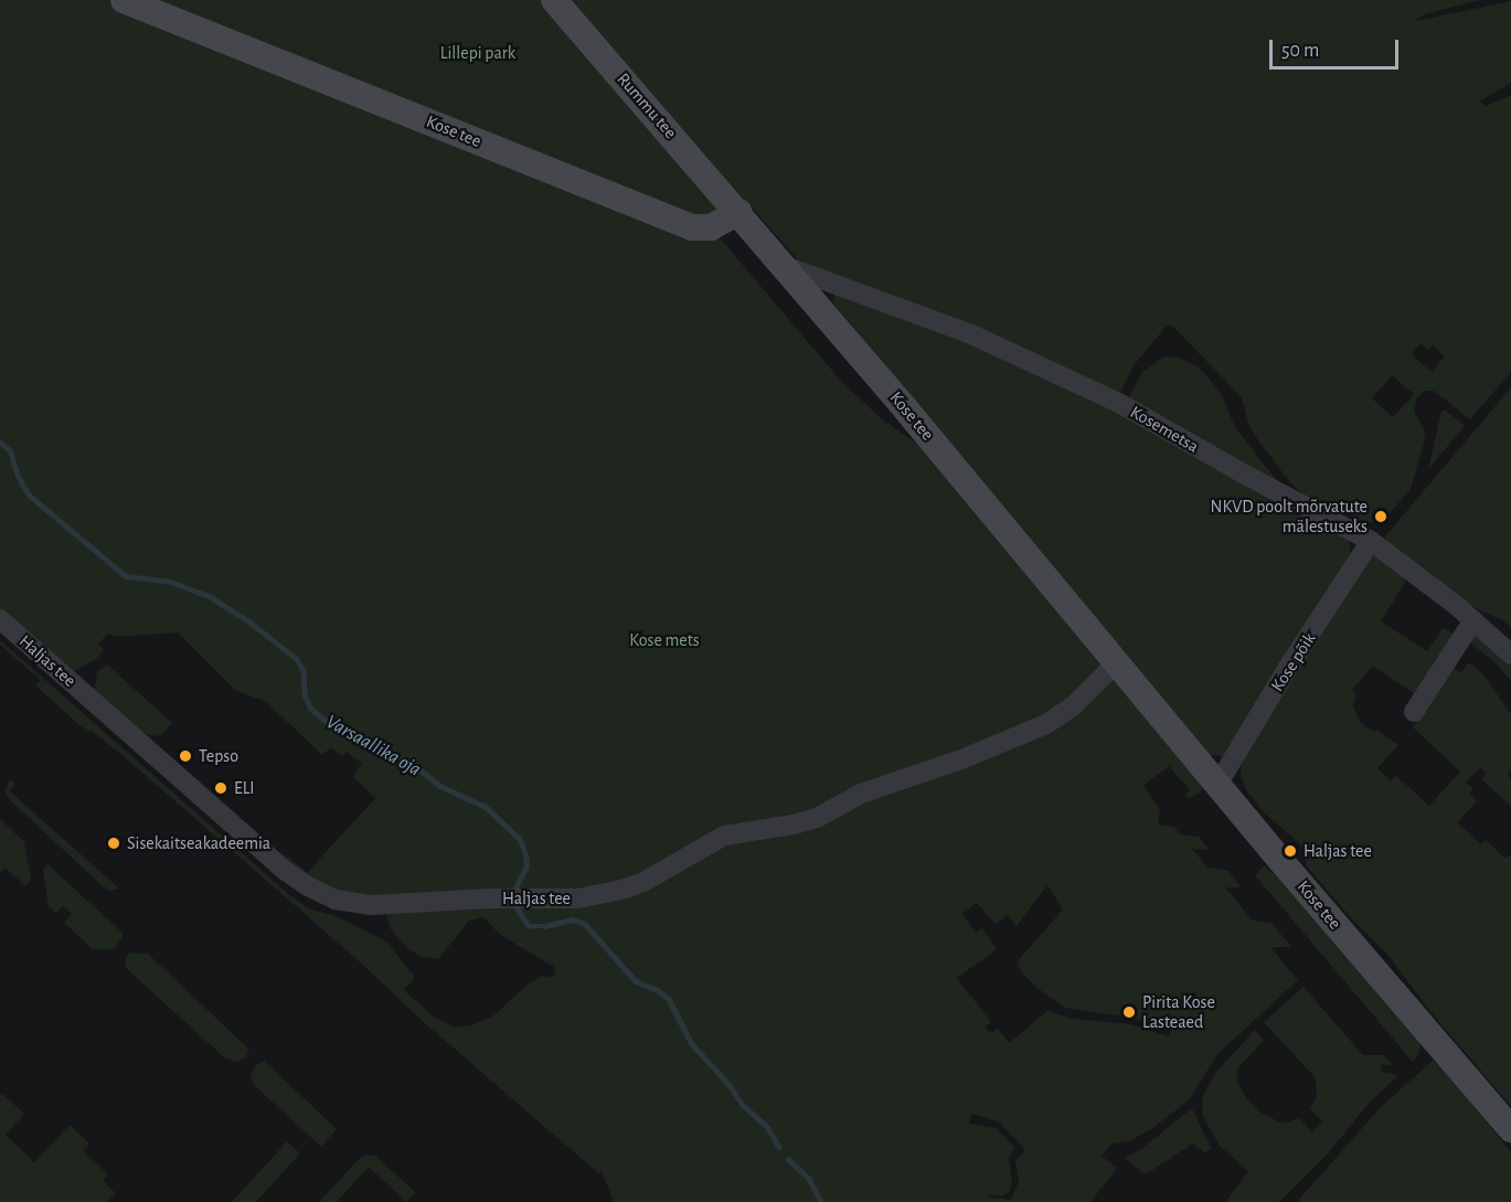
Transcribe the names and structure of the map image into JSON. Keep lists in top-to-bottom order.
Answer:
{
  "streets": {
    "main road": ["Rummu tee", "Kose tee"],
    "street": ["Kosemetsa", "Haljas tee", "Kose põik"]
  },
  "crossings": [
    ["Rummu tee", "Kose tee"],
    ["Kose tee", "Kosemetsa"],
    ["Kose tee", "Haljas tee"],
    ["Kose tee", "Kose põik"],
    ["Kosemetsa", "Kose põik"]
  ],
  "water": ["Varsaallika oja"],
  "parks": ["Lillepi park", "Kose mets"],
  "places": [
    "NKVD poolt mõrvatute mälestuseks",
    "Tepso",
    "ELI",
    "Sisekaitseakadeemia",
    "Haljas tee",
    "Pirita Kose Lasteaed"
  ],
  "scale_bar": "50 m"
}
